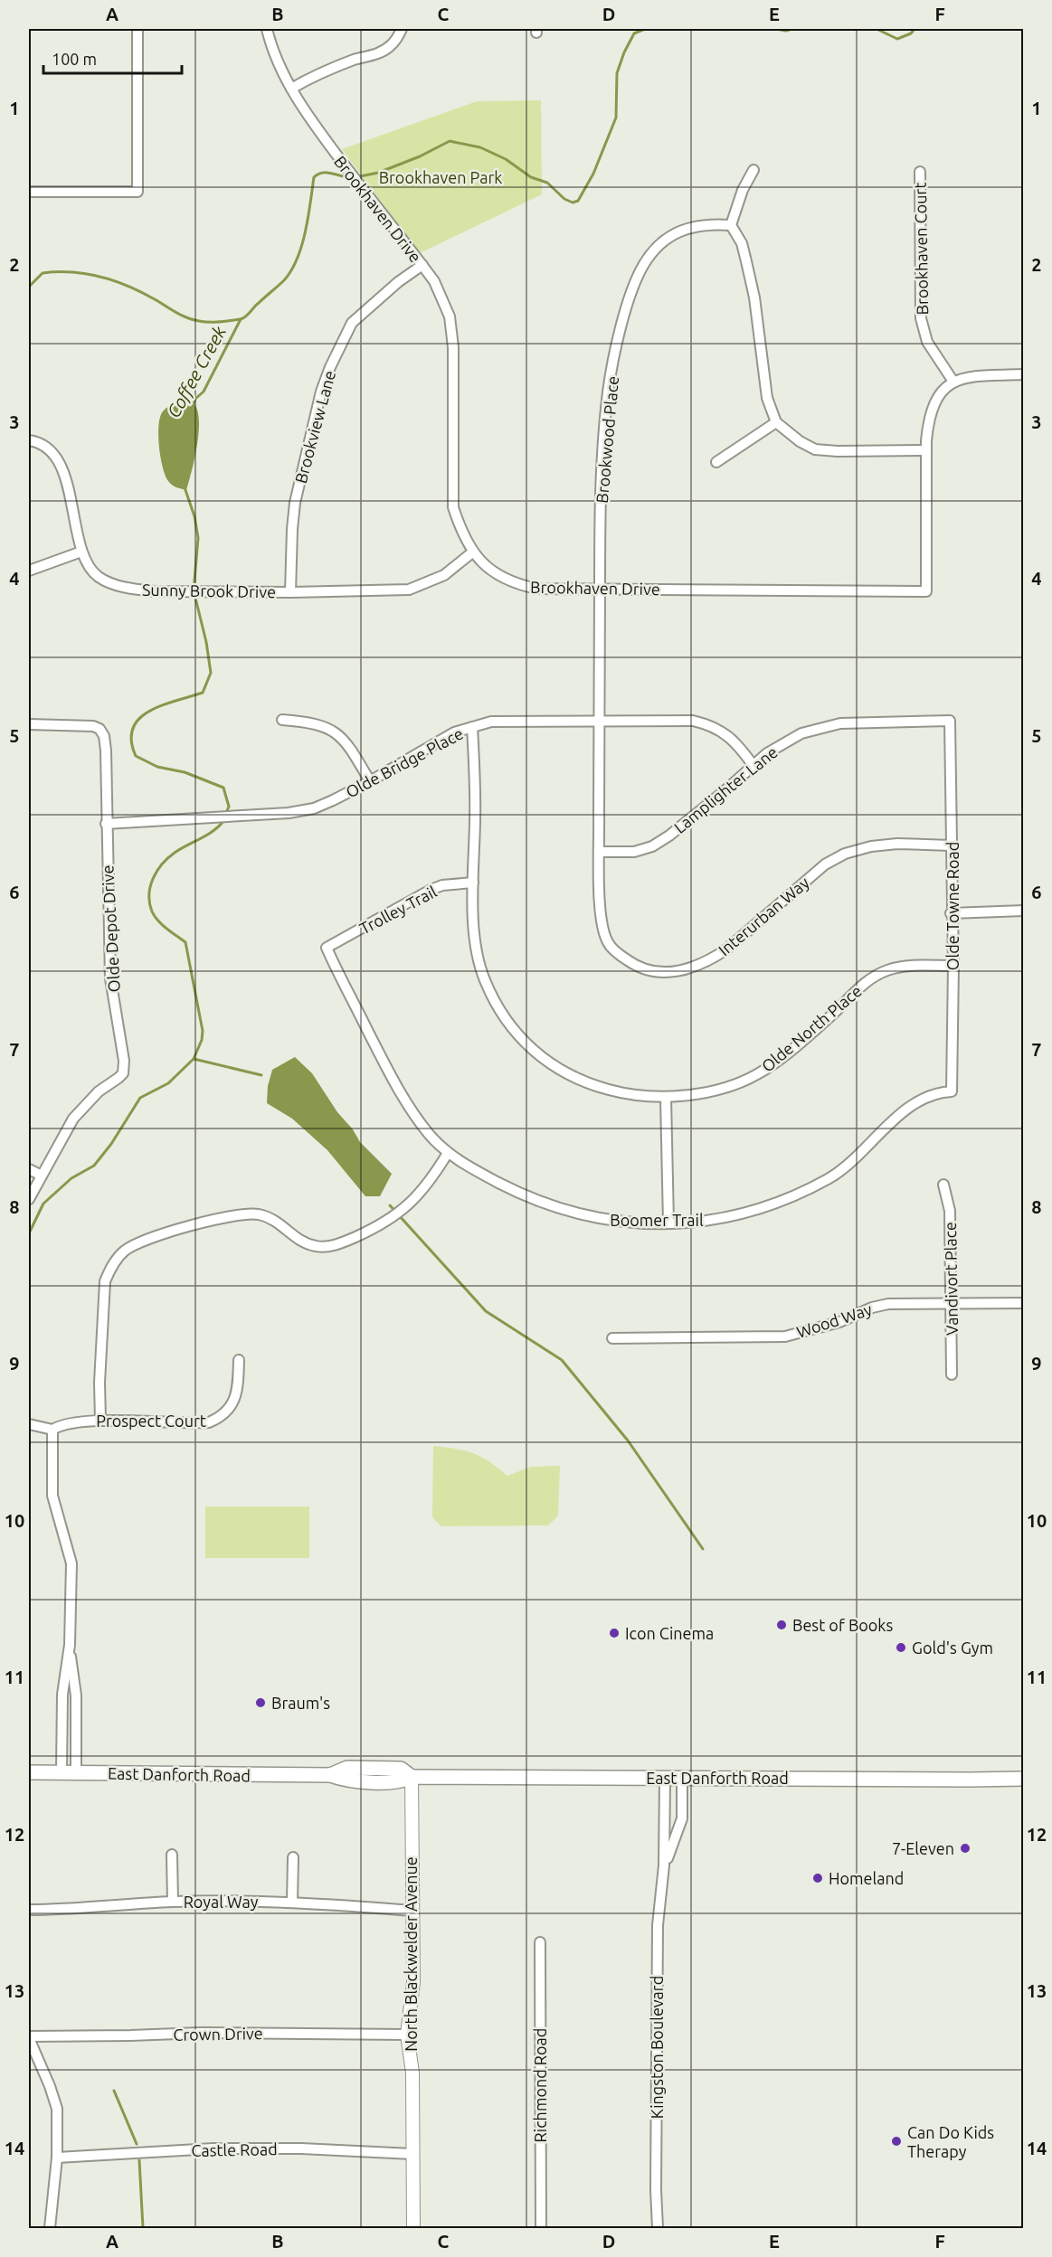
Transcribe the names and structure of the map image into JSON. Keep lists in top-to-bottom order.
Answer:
{
  "streets": {
    "main road": ["East Danforth Road"],
    "street": [
      "Brookhaven Drive",
      "Brookhaven Court",
      "Brookview Lane",
      "Brookwood Place",
      "Sunny Brook Drive",
      "Olde Bridge Place",
      "Lamplighter Lane",
      "Olde Towne Road",
      "Trolley Trail",
      "Interurban Way",
      "Olde Depot Drive",
      "Olde North Place",
      "Boomer Trail",
      "Vandivort Place",
      "Wood Way",
      "Prospect Court",
      "Royal Way",
      "North Blackwelder Avenue",
      "Crown Drive",
      "Kingston Boulevard",
      "Richmond Road",
      "Castle Road"
    ]
  },
  "crossings": [
    ["Brookhaven Drive", "Brookhaven Court"],
    ["Brookhaven Drive", "Brookview Lane"],
    ["Brookhaven Drive", "Brookwood Place"],
    ["Brookhaven Drive", "Sunny Brook Drive"],
    ["Brookview Lane", "Sunny Brook Drive"],
    ["Brookwood Place", "Olde Bridge Place"],
    ["Brookwood Place", "Interurban Way"],
    ["Olde Bridge Place", "Lamplighter Lane"],
    ["Olde Bridge Place", "Interurban Way"],
    ["Olde Bridge Place", "Olde Depot Drive"],
    ["Olde Bridge Place", "Olde North Place"],
    ["Lamplighter Lane", "Olde Towne Road"],
    ["Lamplighter Lane", "Interurban Way"],
    ["Olde Towne Road", "Interurban Way"],
    ["Olde Towne Road", "Olde North Place"],
    ["Olde Towne Road", "Boomer Trail"],
    ["Trolley Trail", "Olde North Place"],
    ["Trolley Trail", "Boomer Trail"],
    ["Vandivort Place", "Wood Way"],
    ["East Danforth Road", "North Blackwelder Avenue"],
    ["East Danforth Road", "Kingston Boulevard"],
    ["Royal Way", "North Blackwelder Avenue"],
    ["North Blackwelder Avenue", "Crown Drive"],
    ["North Blackwelder Avenue", "Castle Road"]
  ],
  "water": ["Coffee Creek"],
  "parks": ["Brookhaven Park"],
  "places": [
    "Best of Books",
    "Icon Cinema",
    "Gold's Gym",
    "Braum's",
    "7-Eleven",
    "Homeland",
    "Can Do Kids Therapy"
  ],
  "scale_bar": "100 m",
  "grid": {
    "columns": [
      "A",
      "B",
      "C",
      "D",
      "E",
      "F"
    ],
    "rows": [
      "1",
      "2",
      "3",
      "4",
      "5",
      "6",
      "7",
      "8",
      "9",
      "10",
      "11",
      "12",
      "13",
      "14"
    ]
  }
}
